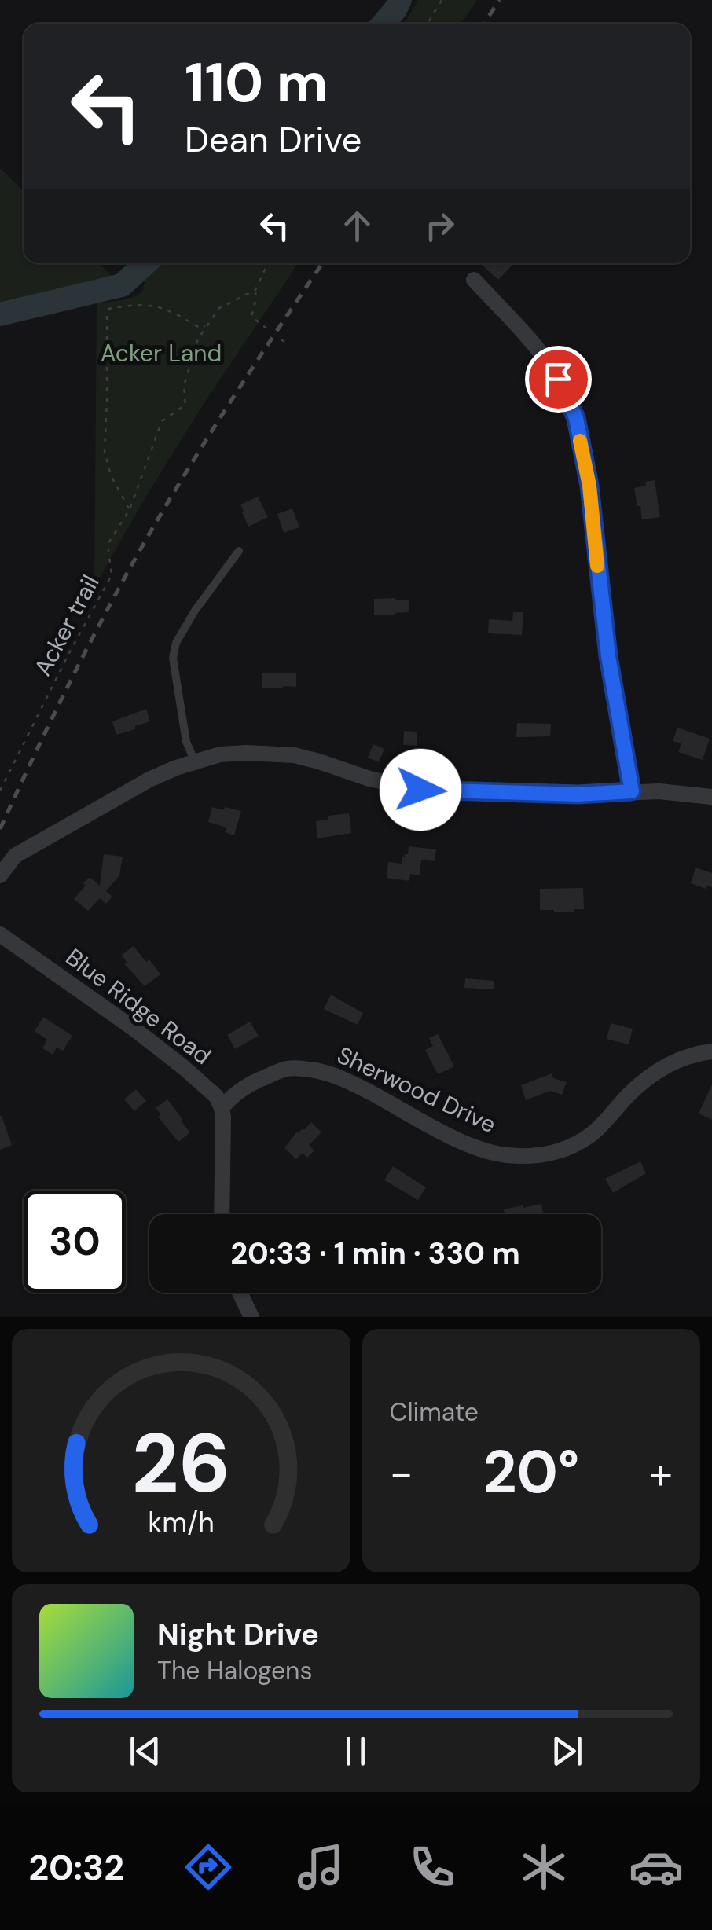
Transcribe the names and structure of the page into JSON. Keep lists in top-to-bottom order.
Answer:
{
  "streets": {
    "street": ["Blue Ridge Road", "Sherwood Drive"],
    "path": ["Acker trail"]
  },
  "crossings": [
    ["Blue Ridge Road", "Sherwood Drive"]
  ],
  "parks": ["Acker Land"],
  "page": {
    "turn": ["110 m", "Dean Drive"],
    "limit": "30",
    "trip": "20:33 · 1 min · 330 m",
    "tile": "Climate",
    "heat": ["−", "20°", "+"],
    "song": ["Night Drive", "The Halogens"],
    "tabs": "20:32",
    "gauge": ["26", "km/h"]
  }
}
